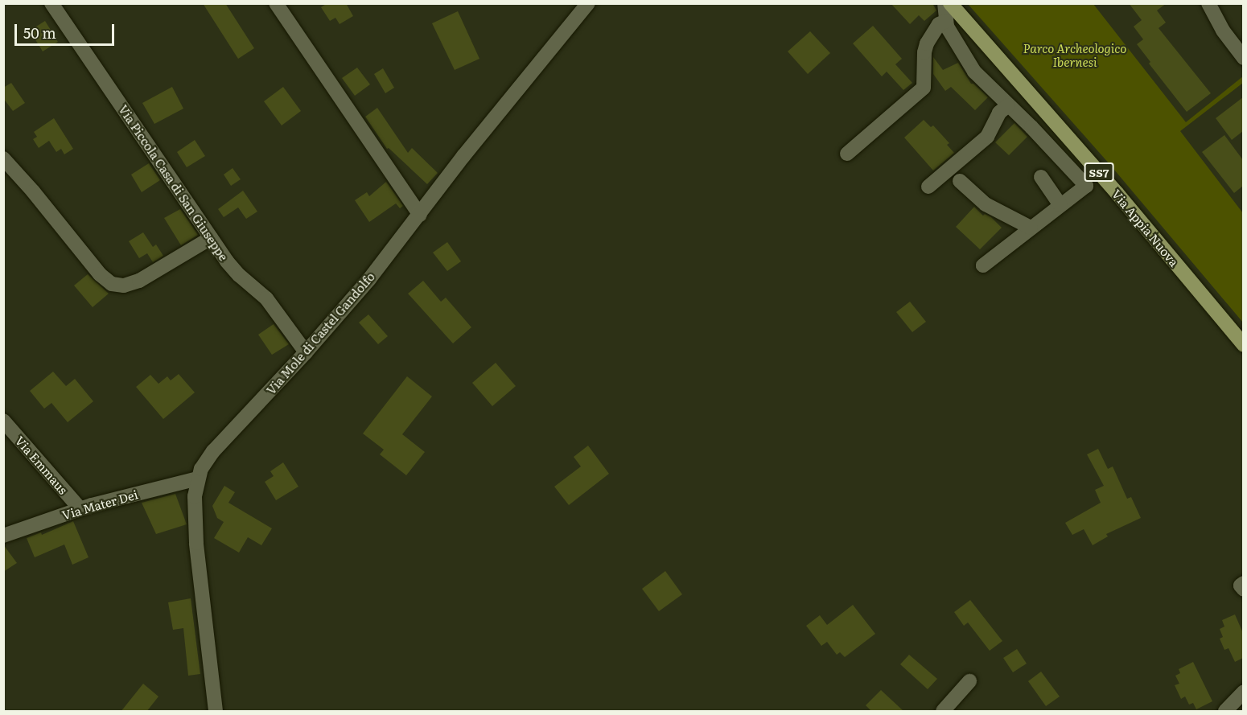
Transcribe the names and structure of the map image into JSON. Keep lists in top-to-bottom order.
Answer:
{
  "streets": {
    "main road": ["SS7", "Via Appia Nuova"],
    "street": [
      "Via Piccola Casa di San Giuseppe",
      "Via Mole di Castel Gandolfo",
      "Via Emmaus",
      "Via Mater Dei"
    ]
  },
  "crossings": [
    ["Via Piccola Casa di San Giuseppe", "Via Mole di Castel Gandolfo"],
    ["Via Mole di Castel Gandolfo", "Via Mater Dei"],
    ["Via Emmaus", "Via Mater Dei"]
  ],
  "parks": ["Parco Archeologico Ibernesi"],
  "scale_bar": "50 m"
}
